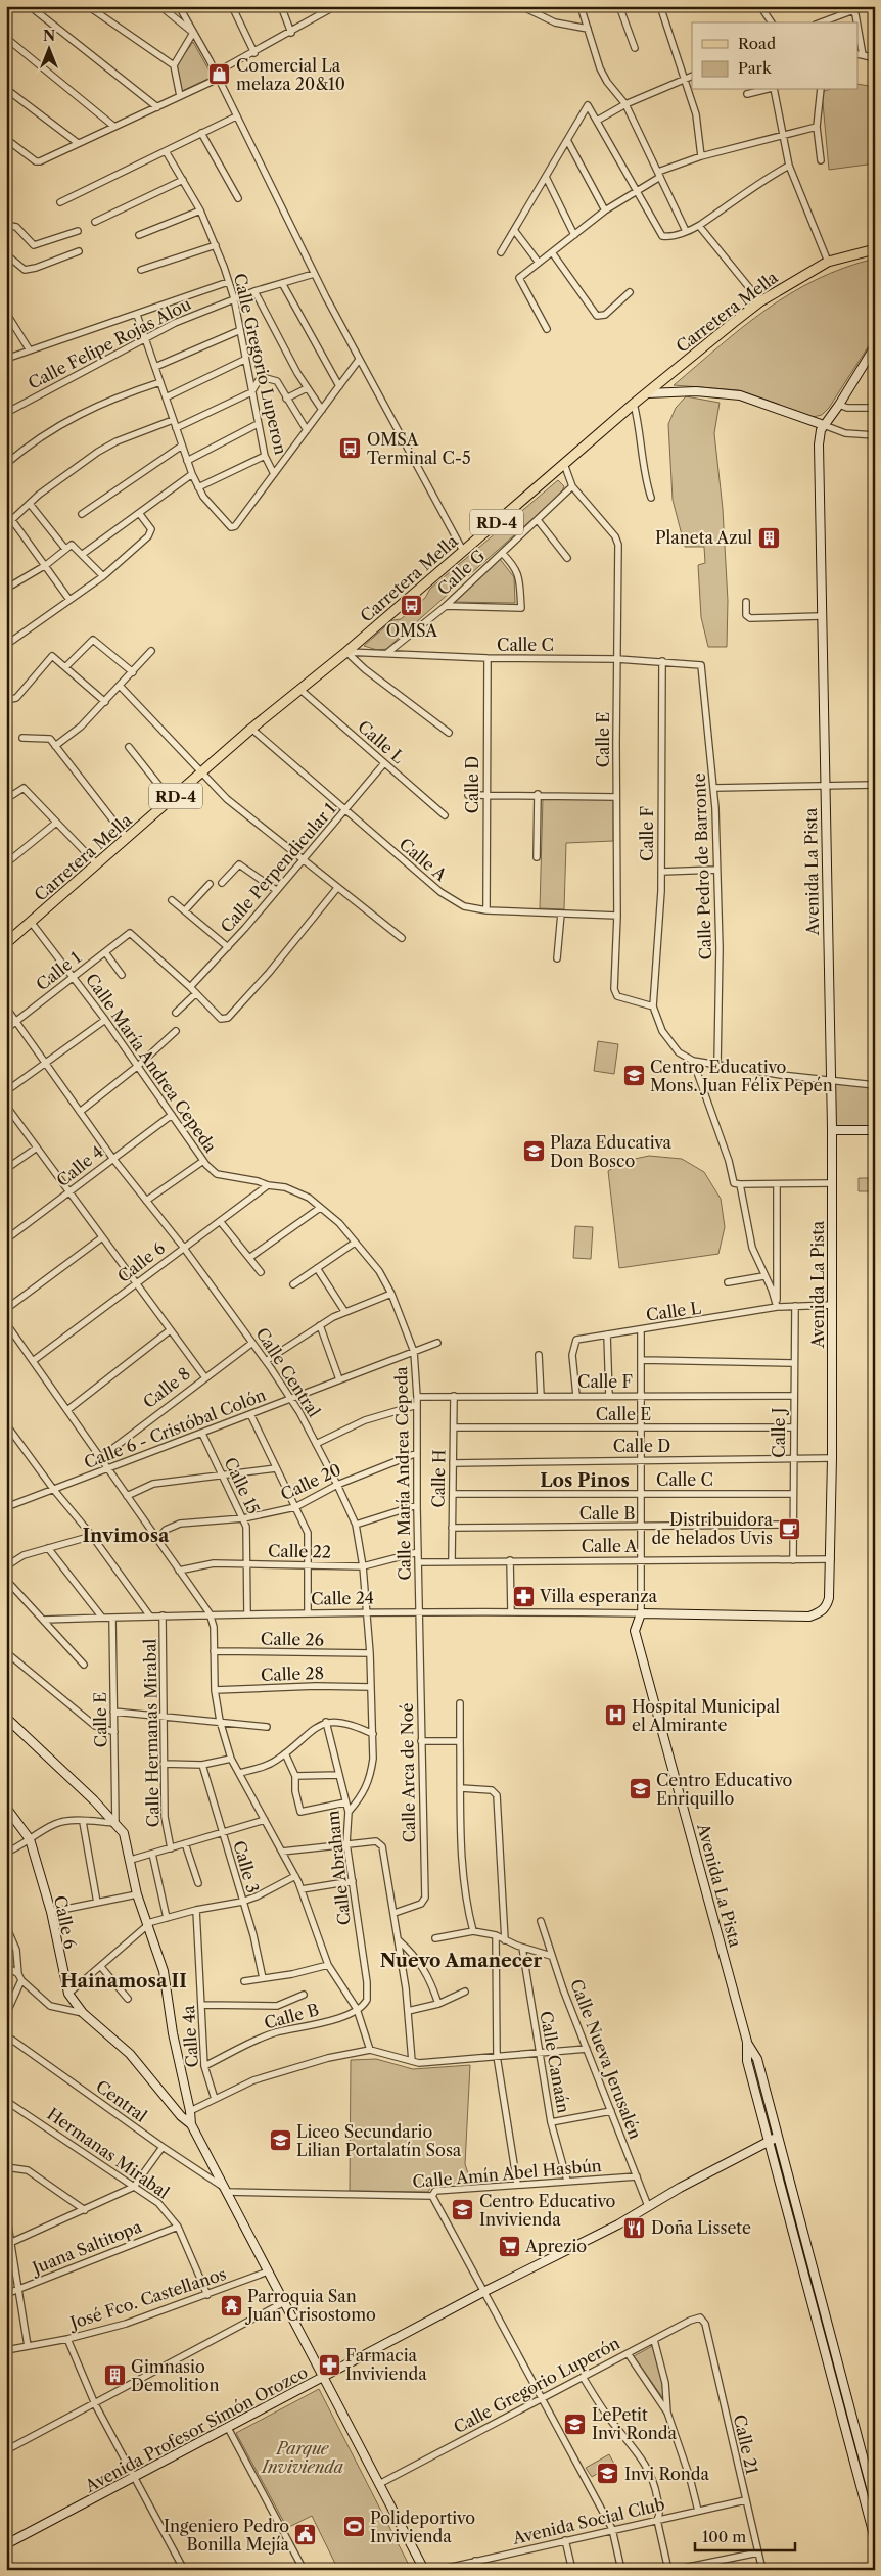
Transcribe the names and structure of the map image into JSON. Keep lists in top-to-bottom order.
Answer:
{
  "streets": {
    "main road": [
      "Carretera Mella",
      "RD-4",
      "Avenida La Pista",
      "Calle 6",
      "Avenida Profesor Simón Orozco"
    ],
    "street": [
      "Calle Felipe Rojas Alou",
      "Calle Gregorio Luperon",
      "Calle G",
      "Calle C",
      "Calle E",
      "Calle L",
      "Calle D",
      "Calle F",
      "Calle A",
      "Calle Pedro de Barronte",
      "Calle Perpendicular 1",
      "Calle 1",
      "Calle María Andrea Cepeda",
      "Calle 4",
      "Calle Central",
      "Calle 8",
      "Calle 6 - Cristóbal Colón",
      "Calle J",
      "Calle H",
      "Calle 20",
      "Calle 15",
      "Calle B",
      "Calle 22",
      "Calle 24",
      "Calle 26",
      "Calle 28",
      "Calle Hermanas Mirabal",
      "Calle Arca de Noé",
      "Calle 3",
      "Calle Abraham",
      "Calle 4a",
      "Calle Nueva Jerusalén",
      "Calle Canaán",
      "Central",
      "Hermanas Mirabal",
      "Calle Amín Abel Hasbún",
      "Juana Saltitopa",
      "José Fco. Castellanos",
      "Calle Gregorio Luperón",
      "Calle 21",
      "Avenida Social Club"
    ]
  },
  "crossings": [
    ["Carretera Mella", "Calle C"],
    ["Carretera Mella", "Calle E"],
    ["Carretera Mella", "Calle L"],
    ["Carretera Mella", "Calle A"],
    ["Carretera Mella", "Calle María Andrea Cepeda"],
    ["Calle Felipe Rojas Alou", "Calle Gregorio Luperon"],
    ["Calle G", "Calle C"],
    ["Calle G", "Calle E"],
    ["Calle C", "Calle E"],
    ["Calle C", "Calle D"],
    ["Calle C", "Calle F"],
    ["Calle C", "Calle Pedro de Barronte"],
    ["Calle C", "Calle J"],
    ["Calle C", "Calle H"],
    ["Calle E", "Calle F"],
    ["Calle E", "Calle A"],
    ["Calle E", "Calle J"],
    ["Calle E", "Calle H"],
    ["Calle E", "Calle 24"],
    ["Calle L", "Calle F"],
    ["Calle L", "Calle Perpendicular 1"],
    ["Calle L", "Avenida La Pista"],
    ["Calle L", "Calle J"],
    ["Calle D", "Calle A"],
    ["Calle D", "Avenida La Pista"],
    ["Calle D", "Calle J"],
    ["Calle D", "Calle H"],
    ["Calle F", "Calle María Andrea Cepeda"],
    ["Calle F", "Calle J"],
    ["Calle F", "Calle H"],
    ["Calle A", "Calle Perpendicular 1"],
    ["Calle A", "Avenida La Pista"],
    ["Calle A", "Calle María Andrea Cepeda"],
    ["Calle A", "Calle J"],
    ["Calle A", "Calle H"],
    ["Calle Perpendicular 1", "Calle 1"],
    ["Avenida La Pista", "Calle 24"],
    ["Avenida La Pista", "Avenida Profesor Simón Orozco"],
    ["Calle 1", "Calle María Andrea Cepeda"],
    ["Calle 1", "Calle Central"],
    ["Calle María Andrea Cepeda", "Calle 4"],
    ["Calle María Andrea Cepeda", "Calle 6"],
    ["Calle María Andrea Cepeda", "Calle 6 - Cristóbal Colón"],
    ["Calle María Andrea Cepeda", "Calle 20"],
    ["Calle María Andrea Cepeda", "Calle 22"],
    ["Calle María Andrea Cepeda", "Calle 24"],
    ["Calle María Andrea Cepeda", "Calle Arca de Noé"],
    ["Calle 4", "Calle Central"],
    ["Calle 6", "Calle Central"],
    ["Calle Central", "Calle 8"],
    ["Calle Central", "Calle 6 - Cristóbal Colón"],
    ["Calle Central", "Calle 20"],
    ["Calle Central", "Calle 22"],
    ["Calle Central", "Calle 24"],
    ["Calle Central", "Calle 26"],
    ["Calle Central", "Calle 28"],
    ["Calle Central", "Calle Abraham"],
    ["Calle 6 - Cristóbal Colón", "Calle 15"],
    ["Calle 6 - Cristóbal Colón", "Calle Hermanas Mirabal"],
    ["Calle J", "Calle B"],
    ["Calle H", "Calle B"],
    ["Calle 20", "Calle 15"],
    ["Calle 15", "Calle 22"],
    ["Calle 15", "Calle 24"],
    ["Calle B", "Calle Abraham"],
    ["Calle B", "Calle 4a"],
    ["Calle 24", "Calle Hermanas Mirabal"],
    ["Calle 24", "Calle Arca de Noé"],
    ["Calle Nueva Jerusalén", "Calle Amín Abel Hasbún"],
    ["Calle Nueva Jerusalén", "Avenida Profesor Simón Orozco"],
    ["Calle Canaán", "Calle Amín Abel Hasbún"],
    ["Central", "Calle Amín Abel Hasbún"],
    ["Hermanas Mirabal", "Juana Saltitopa"],
    ["Hermanas Mirabal", "José Fco. Castellanos"],
    ["Calle Gregorio Luperón", "Calle 21"],
    ["Calle 21", "Avenida Social Club"]
  ],
  "districts": [
    "Los Pinos",
    "Invimosa",
    "Nuevo Amanecer",
    "Hainamosa II"
  ],
  "parks": ["Parque Invivienda"],
  "places": {
    "shop": ["Comercial La melaza 20&10"],
    "bus stop": ["OMSA Terminal C-5", "OMSA"],
    "building": ["Planeta Azul", "Gimnasio Demolition"],
    "school or university": [
      "Centro Educativo Mons. Juan Félix Pepén",
      "Plaza Educativa Don Bosco",
      "Centro Educativo Enriquillo",
      "Liceo Secundario Lilian Portalatín Sosa",
      "Centro Educativo Invivienda",
      "LePetit Invi Ronda",
      "Invi Ronda"
    ],
    "cafe": ["Distribuidora de helados Uvis"],
    "pharmacy": ["Villa esperanza", "Farmacia Invivienda"],
    "hospital": ["Hospital Municipal el Almirante"],
    "restaurant": ["Doña Lissete"],
    "supermarket": ["Aprezio"],
    "temple": ["Parroquia San Juan Crisostomo"],
    "sports": ["Polideportivo Invivienda"],
    "public building": ["Ingeniero Pedro Bonilla Mejía"]
  },
  "legend": ["Road", "Park"],
  "scale_bar": "100 m",
  "north": "top"
}
